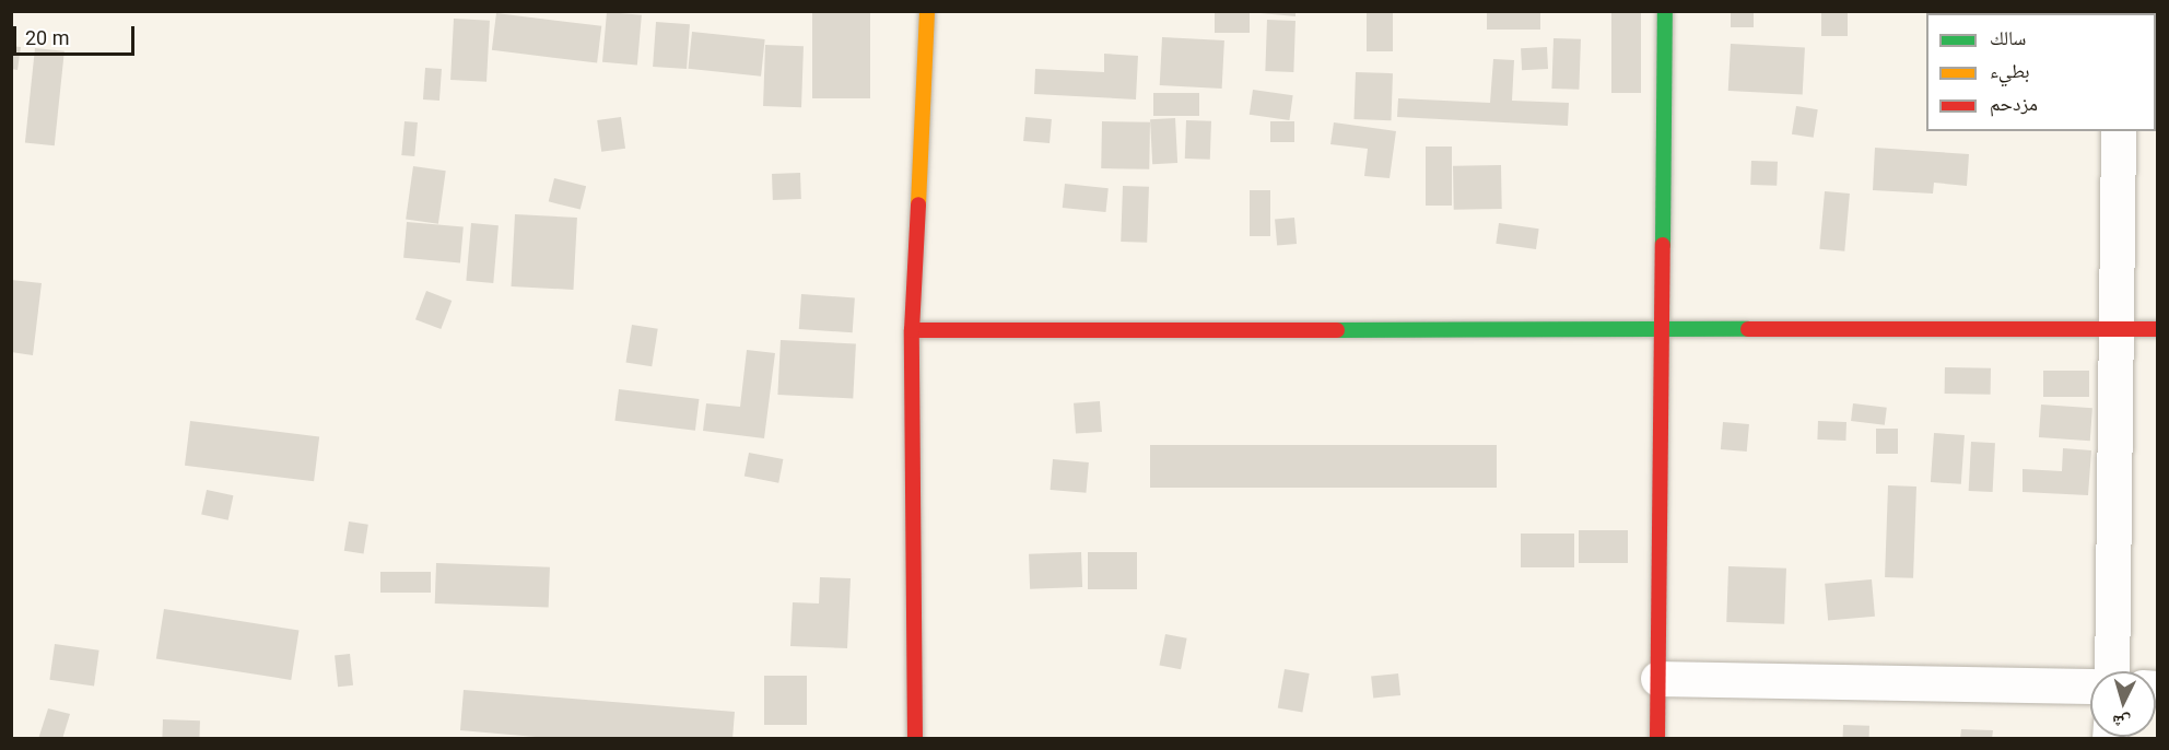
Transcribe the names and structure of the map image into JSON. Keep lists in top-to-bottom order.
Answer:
{
  "legend": ["سالك", "بطيء", "مزدحم"],
  "scale_bar": "20 m",
  "north": "bottom"
}
